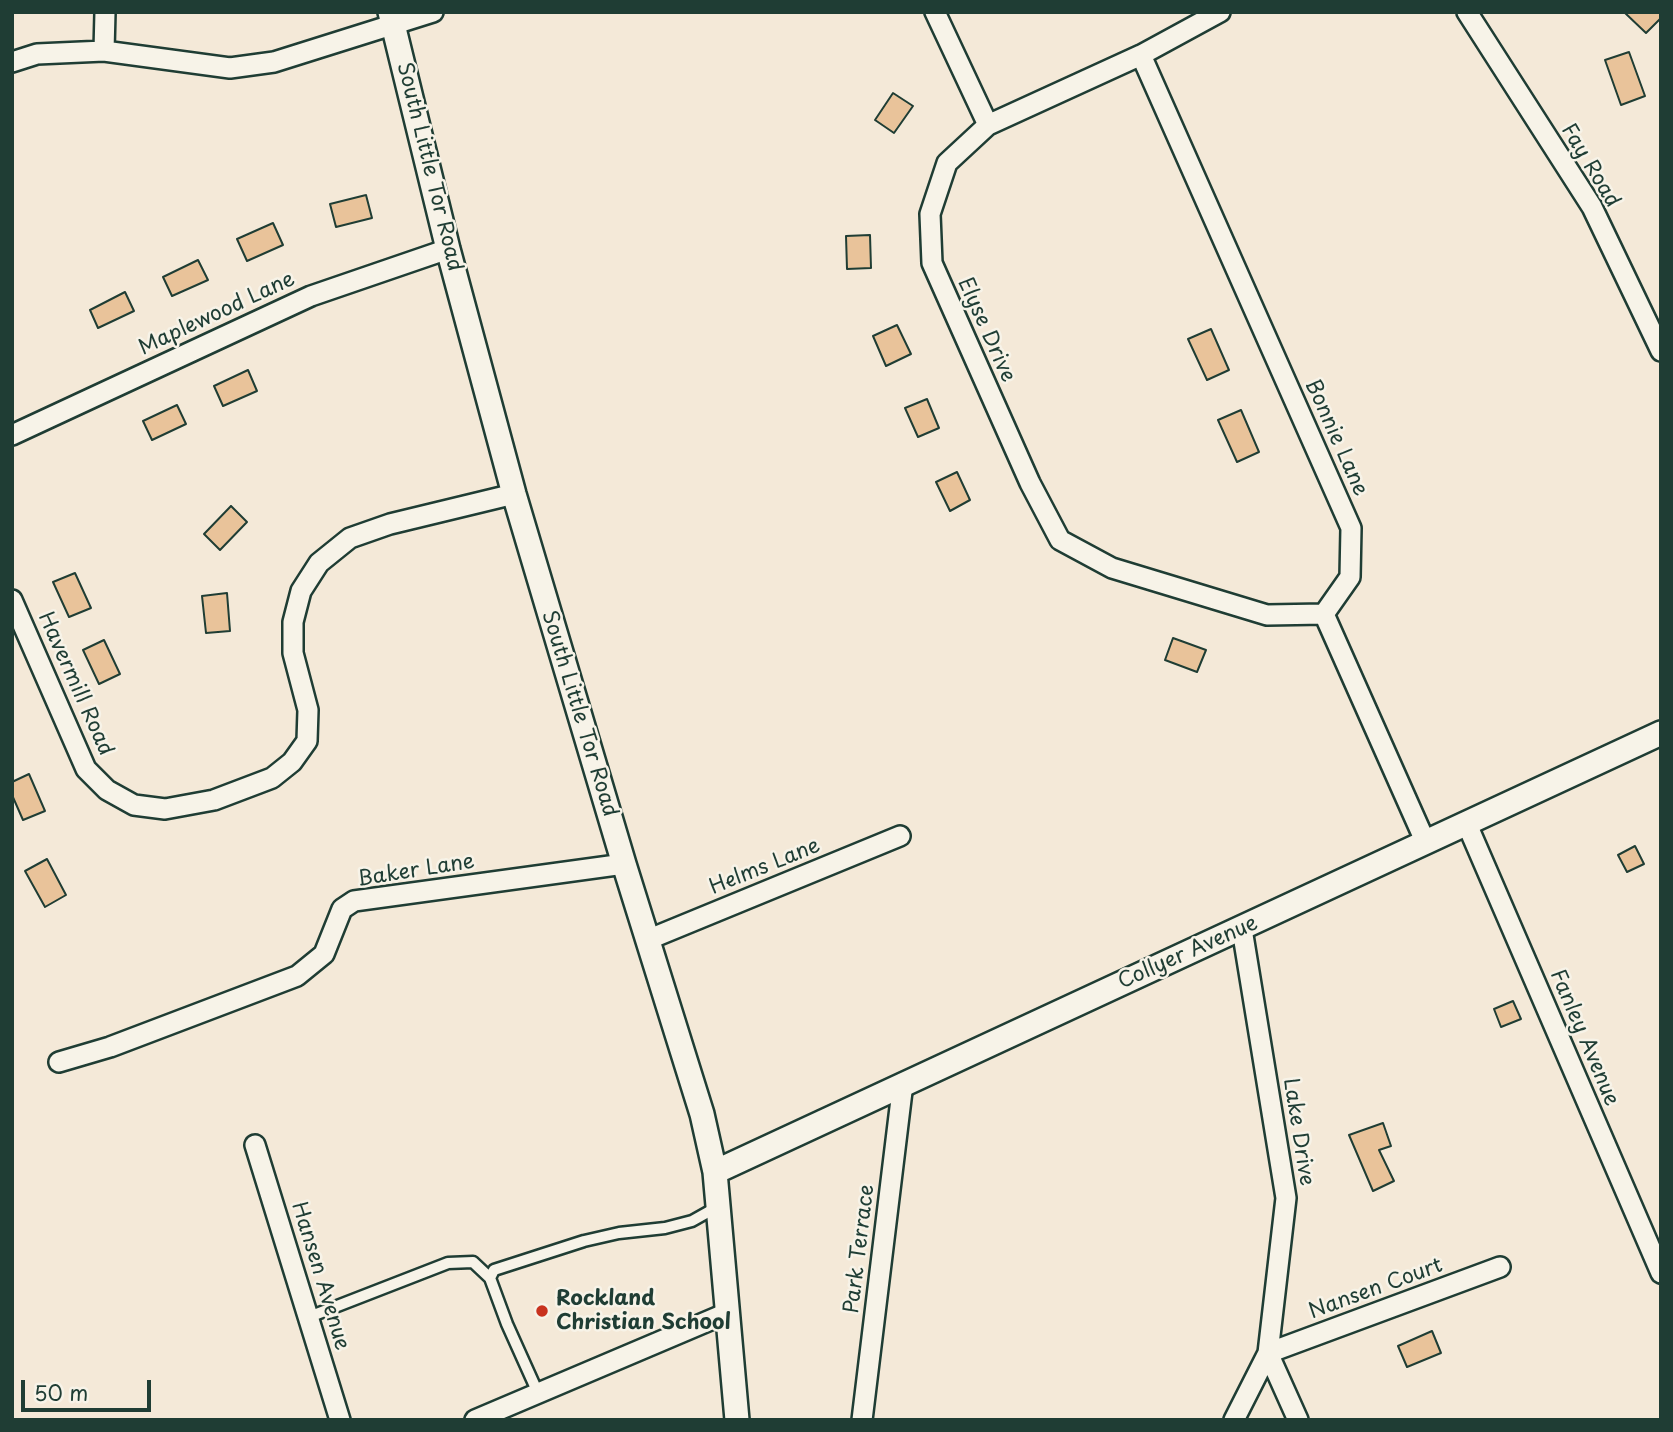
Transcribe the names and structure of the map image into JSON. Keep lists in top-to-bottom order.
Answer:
{
  "streets": {
    "street": [
      "Fay Road",
      "South Little Tor Road",
      "Maplewood Lane",
      "Elyse Drive",
      "Bonnie Lane",
      "Havermill Road",
      "Helms Lane",
      "Baker Lane",
      "Collyer Avenue",
      "Fanley Avenue",
      "Lake Drive",
      "Park Terrace",
      "Hansen Avenue",
      "Nansen Court"
    ]
  },
  "crossings": [
    ["South Little Tor Road", "Maplewood Lane"],
    ["South Little Tor Road", "Havermill Road"],
    ["South Little Tor Road", "Helms Lane"],
    ["South Little Tor Road", "Baker Lane"],
    ["South Little Tor Road", "Collyer Avenue"],
    ["Elyse Drive", "Bonnie Lane"],
    ["Collyer Avenue", "Fanley Avenue"],
    ["Collyer Avenue", "Lake Drive"],
    ["Collyer Avenue", "Park Terrace"],
    ["Lake Drive", "Nansen Court"]
  ],
  "places": ["Rockland Christian School"],
  "scale_bar": "50 m"
}
